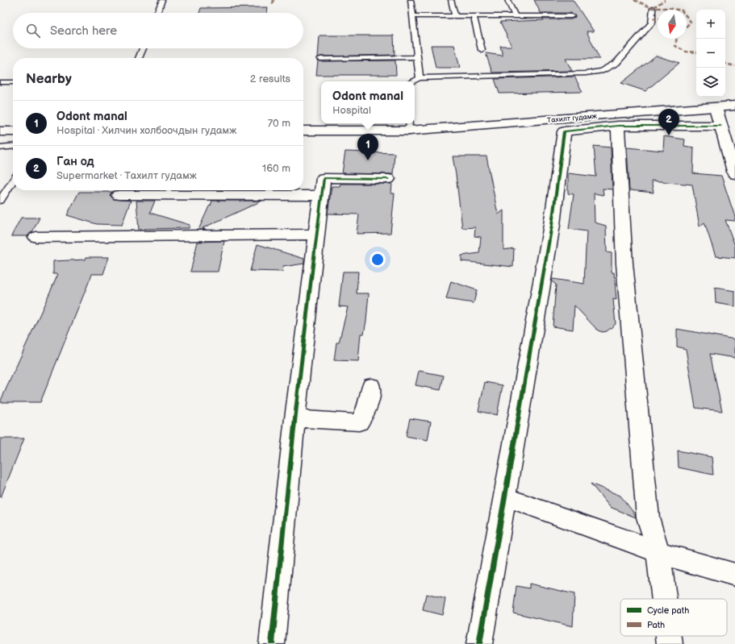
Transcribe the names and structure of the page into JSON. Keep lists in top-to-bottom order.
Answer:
{
  "streets": {
    "street": ["Тахилт гудамж"]
  },
  "legend": ["Cycle path", "Path"],
  "north": "bottom",
  "page": {
    "map_buttons": ["+", "−"],
    "search": "Search here",
    "heading": ["Nearby", "2 results"],
    "popup": ["Odont manal", "Hospital"],
    "list": [
      {
        "mark": "1",
        "name": "Odont manal",
        "note": "Hospital · Хилчин холбоочдын гудамж",
        "value": "70 m"
      },
      {
        "mark": "2",
        "name": "Ган од",
        "note": "Supermarket · Тахилт гудамж",
        "value": "160 m"
      }
    ],
    "pins": ["2", "1"]
  }
}
